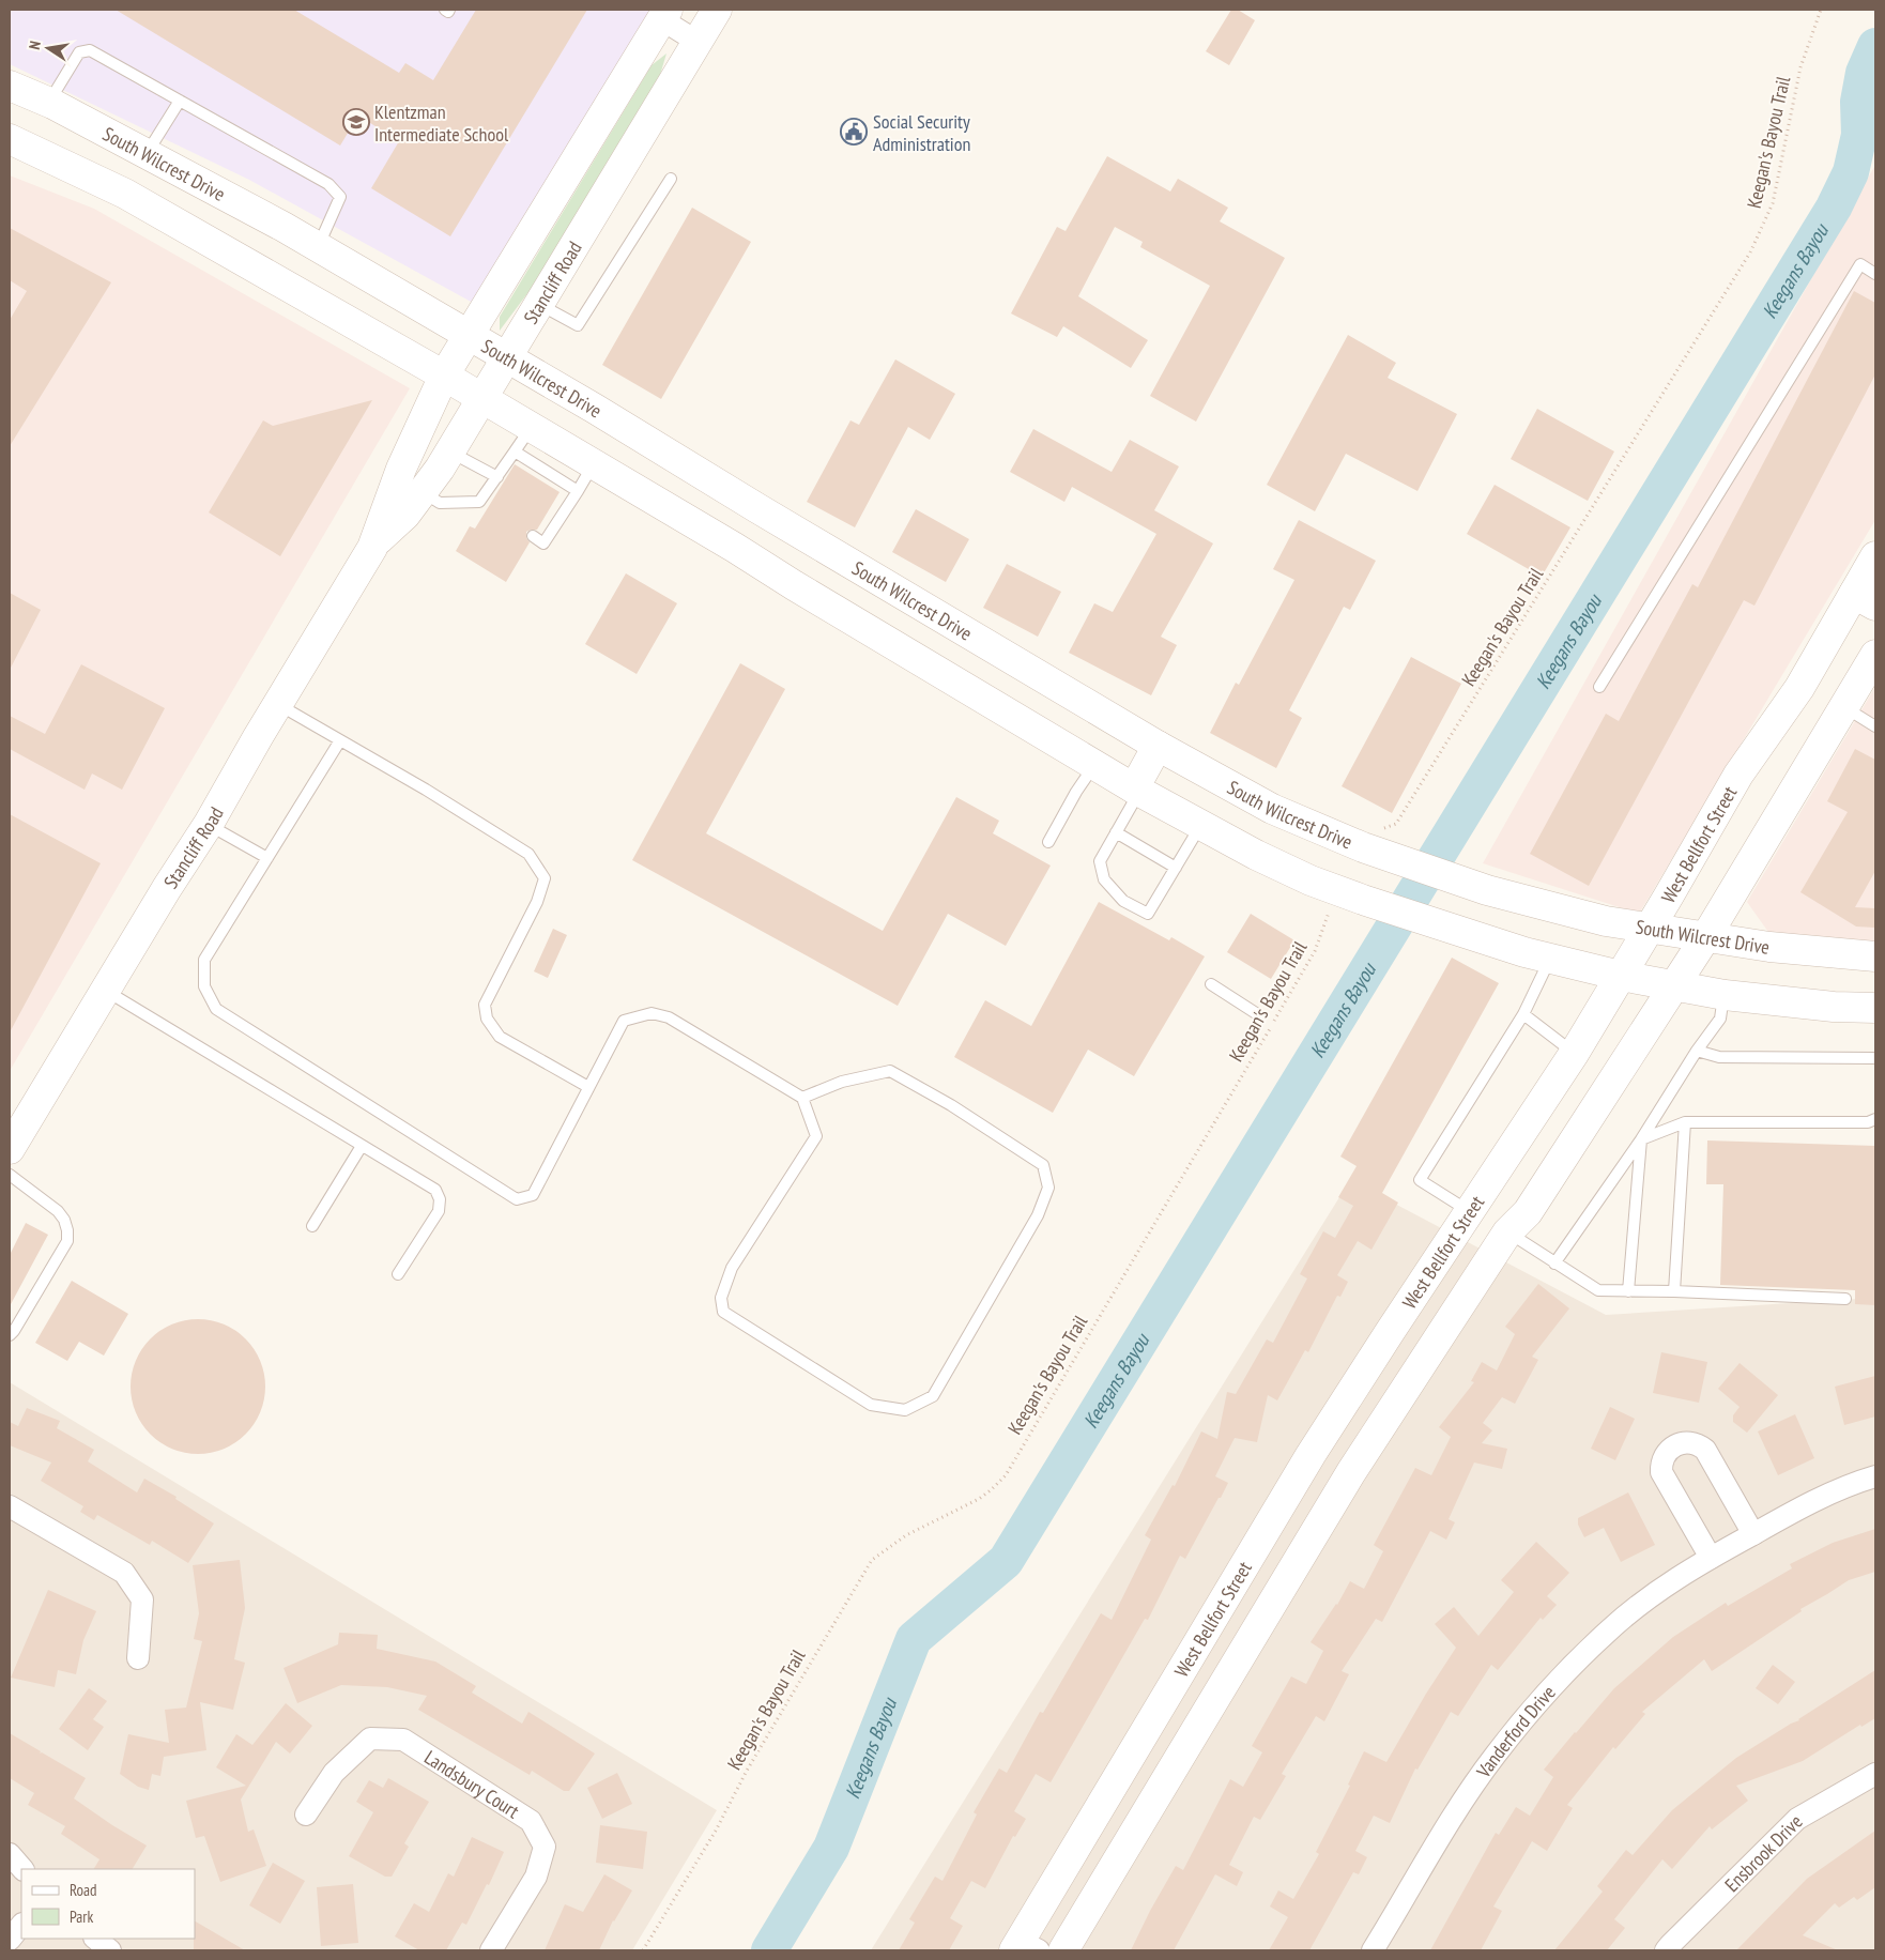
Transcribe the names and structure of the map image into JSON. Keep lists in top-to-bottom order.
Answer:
{
  "streets": {
    "main road": ["South Wilcrest Drive", "Stancliff Road", "West Bellfort Street"],
    "street": ["Vanderford Drive", "Landsbury Court", "Ensbrook Drive"],
    "path": ["Keegan's Bayou Trail"]
  },
  "crossings": [
    ["Keegan's Bayou Trail", "South Wilcrest Drive"],
    ["South Wilcrest Drive", "Stancliff Road"],
    ["South Wilcrest Drive", "West Bellfort Street"]
  ],
  "water": ["Keegans Bayou"],
  "places": {
    "school or university": ["Klentzman Intermediate School"],
    "public building": ["Social Security Administration"]
  },
  "legend": ["Road", "Park"],
  "north": "left"
}
